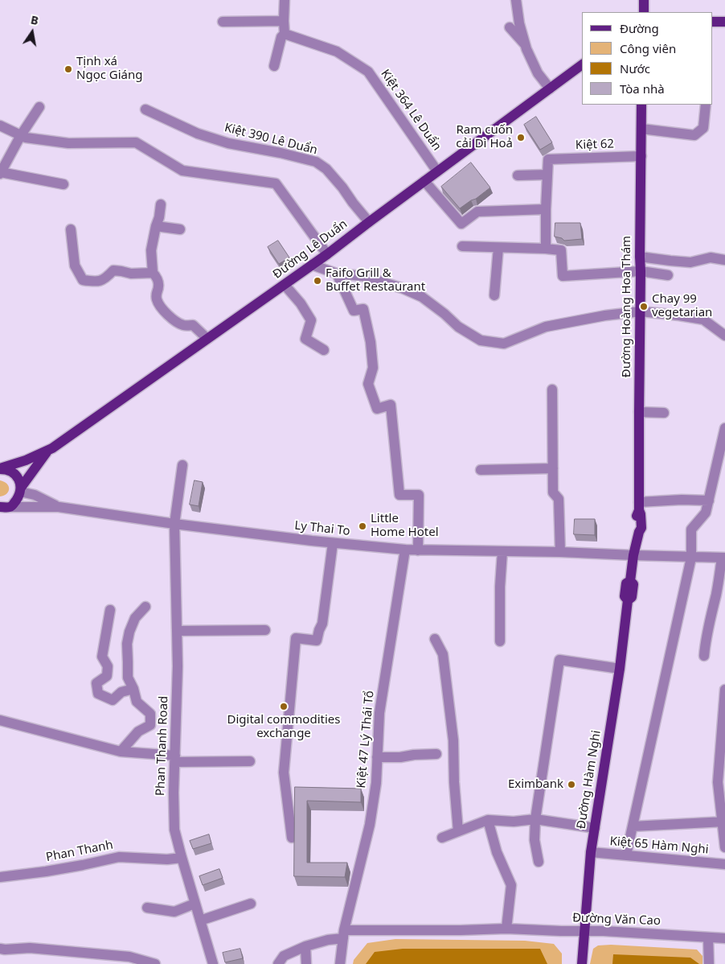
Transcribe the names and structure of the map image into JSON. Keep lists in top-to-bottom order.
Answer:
{
  "streets": {
    "main road": ["Đường Lê Duẩn", "Đường Hoàng Hoa Thám", "Đường Hàm Nghi"],
    "street": [
      "Kiệt 364 Lê Duẩn",
      "Kiệt 390 Lê Duẩn",
      "Kiệt 62",
      "Ly Thai To",
      "Kiệt 47 Lý Thái Tổ",
      "Phan Thanh Road",
      "Kiệt 65 Hàm Nghi",
      "Phan Thanh",
      "Đường Văn Cao"
    ]
  },
  "crossings": [
    ["Kiệt 364 Lê Duẩn", "Đường Lê Duẩn"],
    ["Kiệt 390 Lê Duẩn", "Đường Lê Duẩn"],
    ["Kiệt 62", "Đường Hoàng Hoa Thám"],
    ["Đường Hoàng Hoa Thám", "Ly Thai To"],
    ["Đường Hoàng Hoa Thám", "Đường Hàm Nghi"],
    ["Ly Thai To", "Kiệt 47 Lý Thái Tổ"],
    ["Ly Thai To", "Phan Thanh Road"],
    ["Ly Thai To", "Đường Hàm Nghi"],
    ["Kiệt 47 Lý Thái Tổ", "Đường Văn Cao"],
    ["Phan Thanh Road", "Phan Thanh"],
    ["Đường Hàm Nghi", "Kiệt 65 Hàm Nghi"],
    ["Đường Hàm Nghi", "Đường Văn Cao"]
  ],
  "places": [
    "Tịnh xá Ngọc Giáng",
    "Ram cuốn cải Dì Hoả",
    "Faifo Grill & Buffet Restaurant",
    "Chay 99 vegetarian",
    "Little Home Hotel",
    "Digital commodities exchange",
    "Eximbank"
  ],
  "legend": [
    "Đường",
    "Công viên",
    "Nước",
    "Tòa nhà"
  ],
  "north": "top"
}
